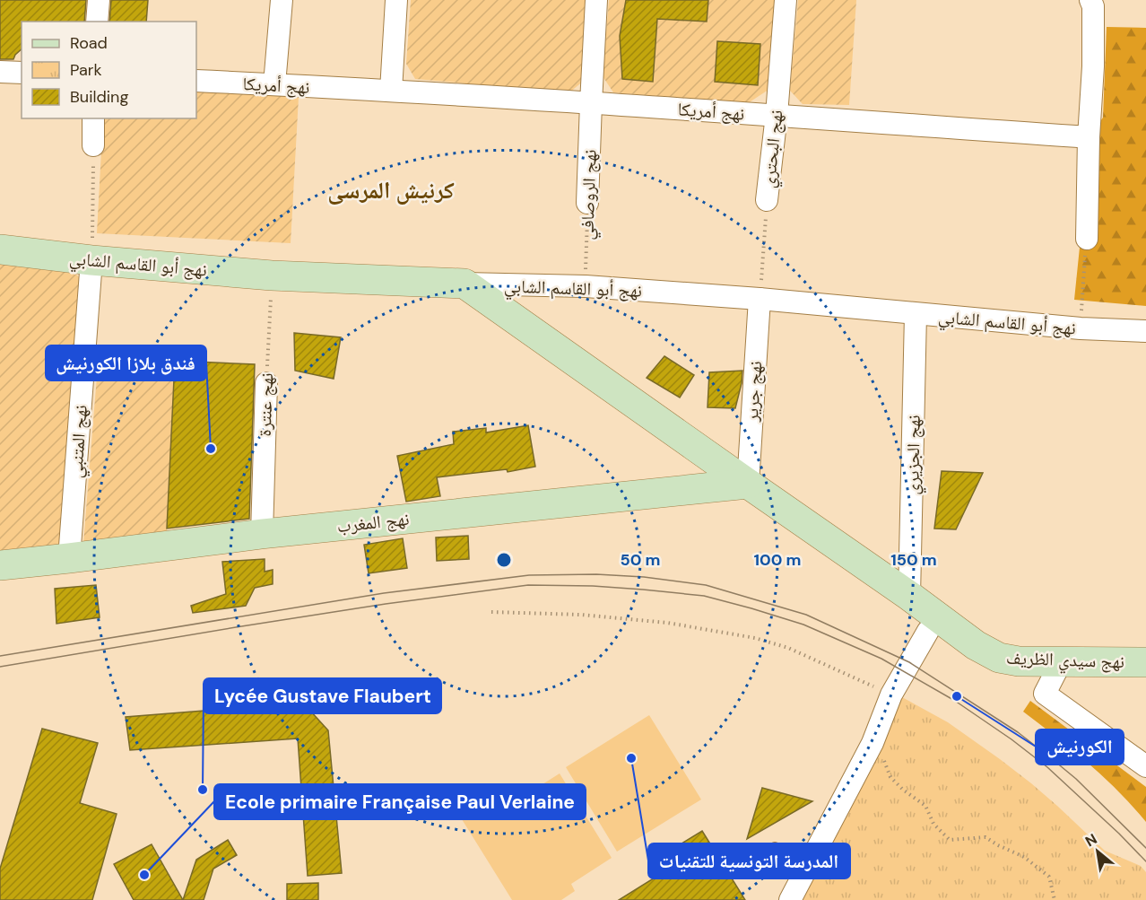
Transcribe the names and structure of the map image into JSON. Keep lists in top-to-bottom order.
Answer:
{
  "streets": {
    "street": [
      "نهج أمريكا",
      "نهج البحتري",
      "نهج الروصافي",
      "نهج أبو القاسم الشابي",
      "نهج جرير",
      "نهج عنترة",
      "نهج المتنبي",
      "نهج الجزيري",
      "نهج المغرب",
      "نهج سيدي الظريف"
    ]
  },
  "crossings": [
    ["نهج أمريكا", "نهج البحتري"],
    ["نهج أمريكا", "نهج الروصافي"],
    ["نهج البحتري", "نهج أبو القاسم الشابي"],
    ["نهج البحتري", "نهج جرير"],
    ["نهج الروصافي", "نهج أبو القاسم الشابي"],
    ["نهج أبو القاسم الشابي", "نهج جرير"],
    ["نهج أبو القاسم الشابي", "نهج عنترة"],
    ["نهج أبو القاسم الشابي", "نهج المتنبي"],
    ["نهج أبو القاسم الشابي", "نهج الجزيري"],
    ["نهج أبو القاسم الشابي", "نهج سيدي الظريف"],
    ["نهج جرير", "نهج المغرب"],
    ["نهج جرير", "نهج سيدي الظريف"],
    ["نهج عنترة", "نهج المغرب"],
    ["نهج المتنبي", "نهج المغرب"],
    ["نهج الجزيري", "نهج سيدي الظريف"],
    ["نهج المغرب", "نهج سيدي الظريف"]
  ],
  "districts": ["كرنيش المرسى"],
  "places": [
    "فندق بلازا الكورنيش",
    "الكورنيش",
    "المدرسة التونسية للتقنيات",
    "Lycée Gustave Flaubert",
    "Ecole primaire Française Paul Verlaine"
  ],
  "legend": ["Road", "Park", "Building"],
  "north": "top left",
  "rings": ["50 m", "100 m", "150 m"]
}
